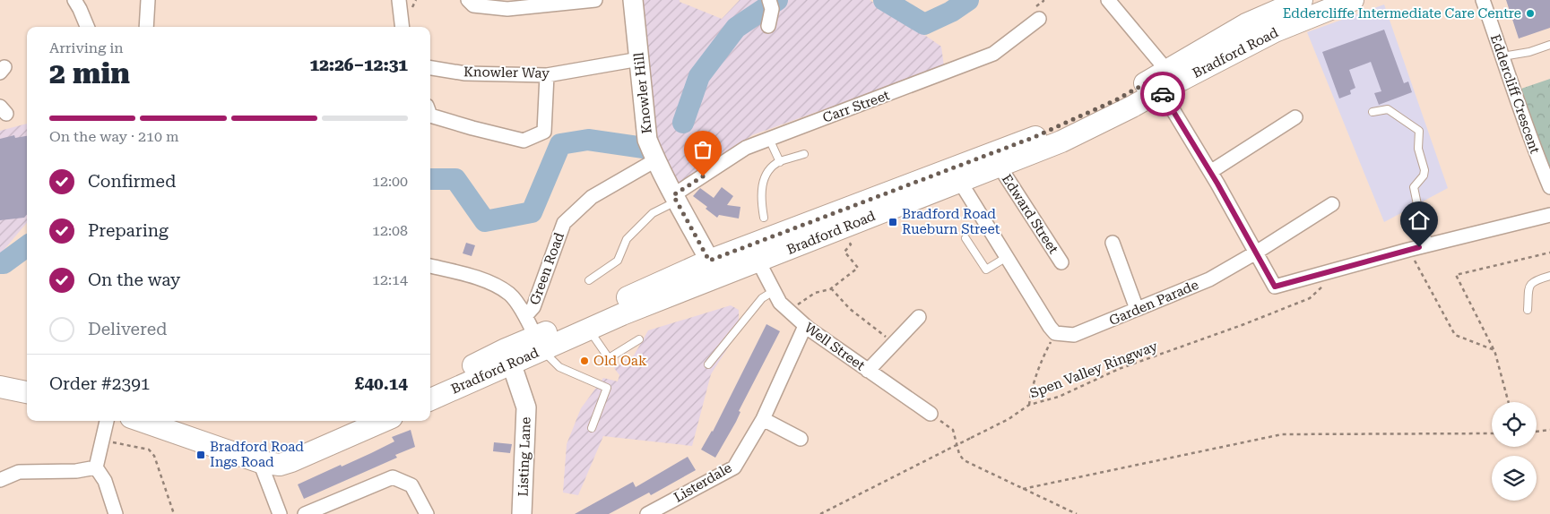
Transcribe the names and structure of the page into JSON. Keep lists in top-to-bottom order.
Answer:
{
  "streets": {
    "main road": ["Bradford Road"],
    "street": [
      "Knowler Way",
      "Knowler Hill",
      "Eddercliff Crescent",
      "Carr Street",
      "Edward Street",
      "Green Road",
      "Garden Parade",
      "Well Street",
      "Listing Lane",
      "Listerdale"
    ],
    "path": ["Spen Valley Ringway"]
  },
  "crossings": [
    ["Bradford Road", "Knowler Hill"],
    ["Bradford Road", "Edward Street"],
    ["Bradford Road", "Well Street"],
    ["Bradford Road", "Listing Lane"],
    ["Knowler Way", "Knowler Hill"],
    ["Knowler Hill", "Carr Street"],
    ["Knowler Hill", "Green Road"],
    ["Well Street", "Listerdale"]
  ],
  "places": {
    "other": ["Eddercliffe Intermediate Care Centre", "Old Oak"],
    "transit": ["Bradford Road Rueburn Street", "Bradford Road Ings Road"]
  },
  "page": {
    "heading": ["2 min", "Arriving in", "12:26–12:31"],
    "panel": ["Order #2391", "£40.14"],
    "bar": "On the way · 210 m",
    "list": [
      ["Confirmed", "12:00"],
      ["Preparing", "12:08"],
      ["On the way", "12:14"],
      "Delivered"
    ]
  }
}
